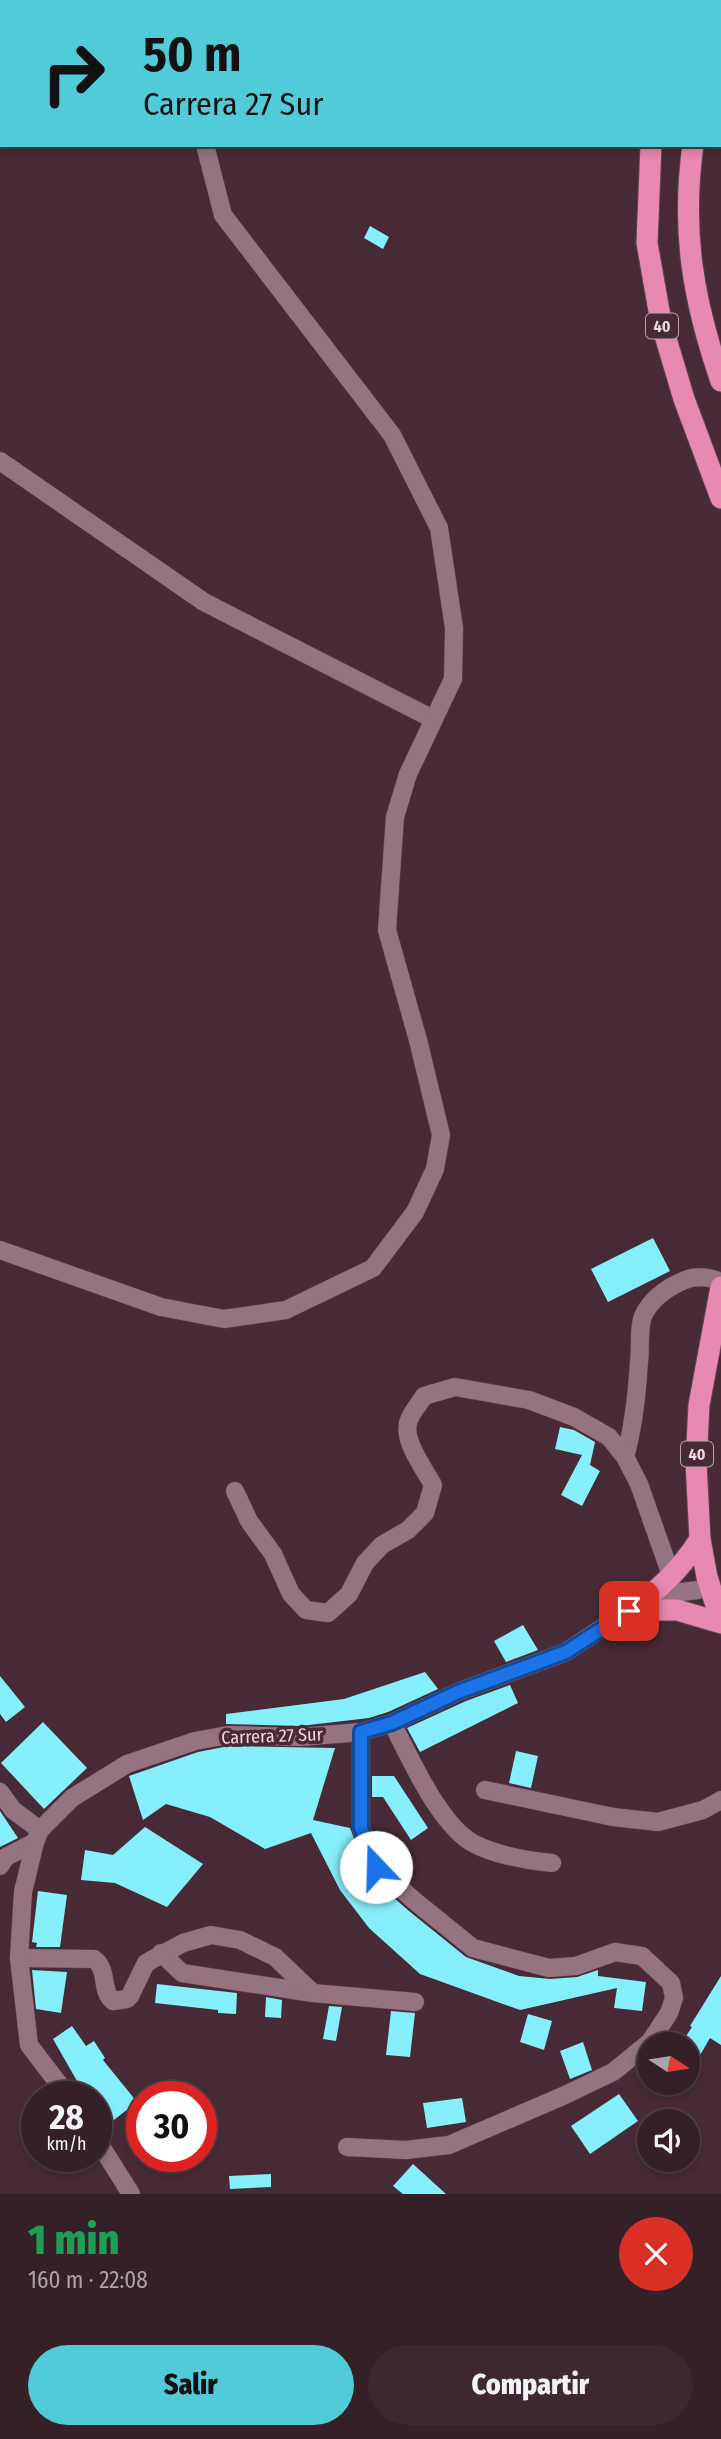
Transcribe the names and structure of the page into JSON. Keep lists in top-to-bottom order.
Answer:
{
  "streets": {
    "highway": ["40"],
    "street": ["Carrera 27 Sur"]
  },
  "north": "right",
  "page": {
    "turn": ["50 m", "Carrera 27 Sur"],
    "speed": "28 km/h",
    "limit": "30",
    "heading": ["1 min", "160 m · 22:08"],
    "buttons": ["Salir", "Compartir"]
  }
}
